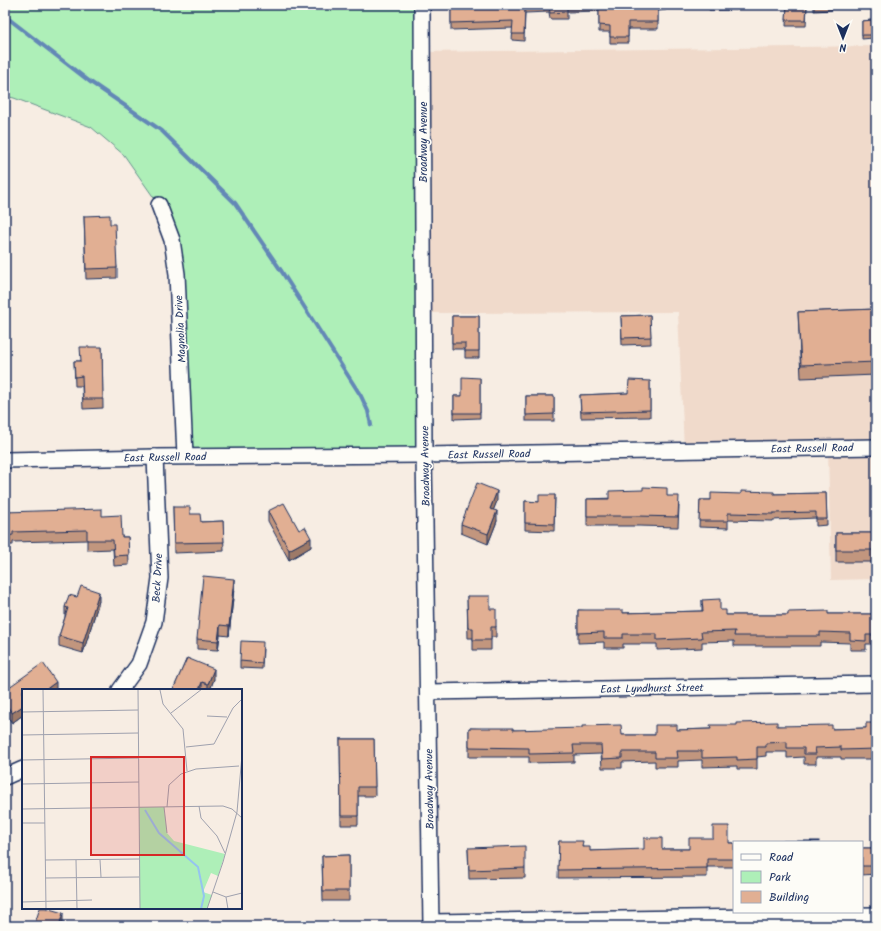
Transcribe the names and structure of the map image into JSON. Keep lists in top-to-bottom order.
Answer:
{
  "streets": {
    "street": [
      "Broadway Avenue",
      "Magnolia Drive",
      "East Russell Road",
      "Beck Drive",
      "East Lyndhurst Street"
    ]
  },
  "crossings": [
    ["Broadway Avenue", "East Russell Road"],
    ["Broadway Avenue", "East Lyndhurst Street"],
    ["Magnolia Drive", "East Russell Road"],
    ["East Russell Road", "Beck Drive"]
  ],
  "legend": ["Road", "Park", "Building"],
  "north": "bottom"
}
